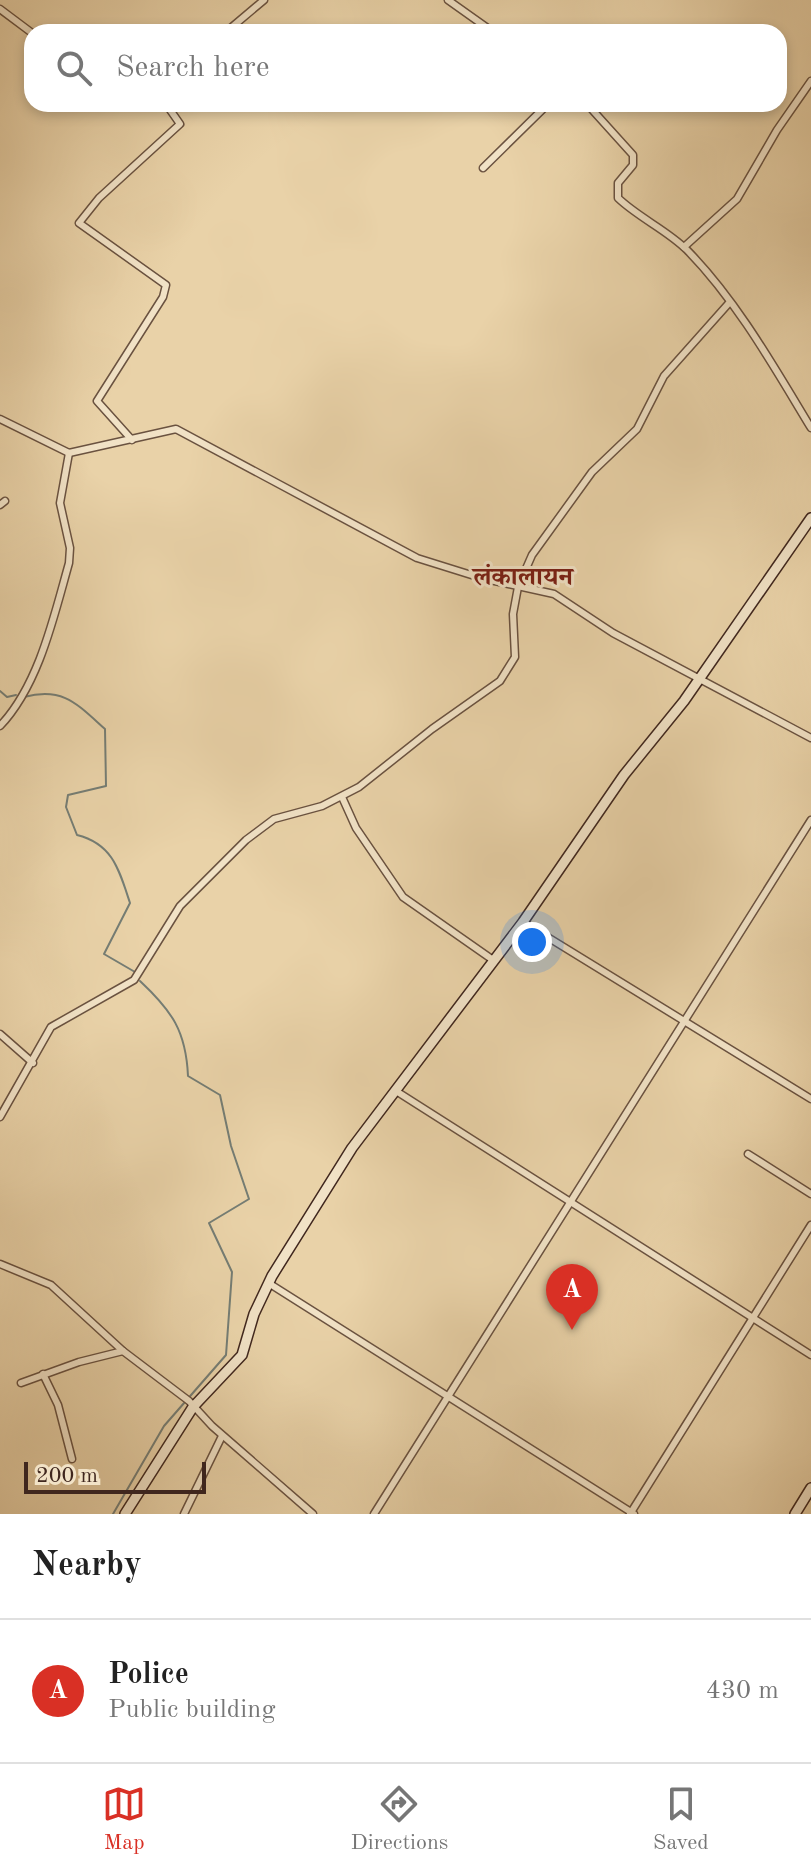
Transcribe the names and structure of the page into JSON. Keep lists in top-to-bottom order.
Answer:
{
  "districts": ["लंकालायन"],
  "scale_bar": "200 m",
  "page": {
    "search": "Search here",
    "pins": "A",
    "scale": "200 m",
    "heading": "Nearby",
    "list": [
      {
        "mark": "A",
        "name": "Police",
        "note": "Public building",
        "value": "430 m"
      }
    ],
    "nav": ["Map", "Directions", "Saved"]
  }
}
